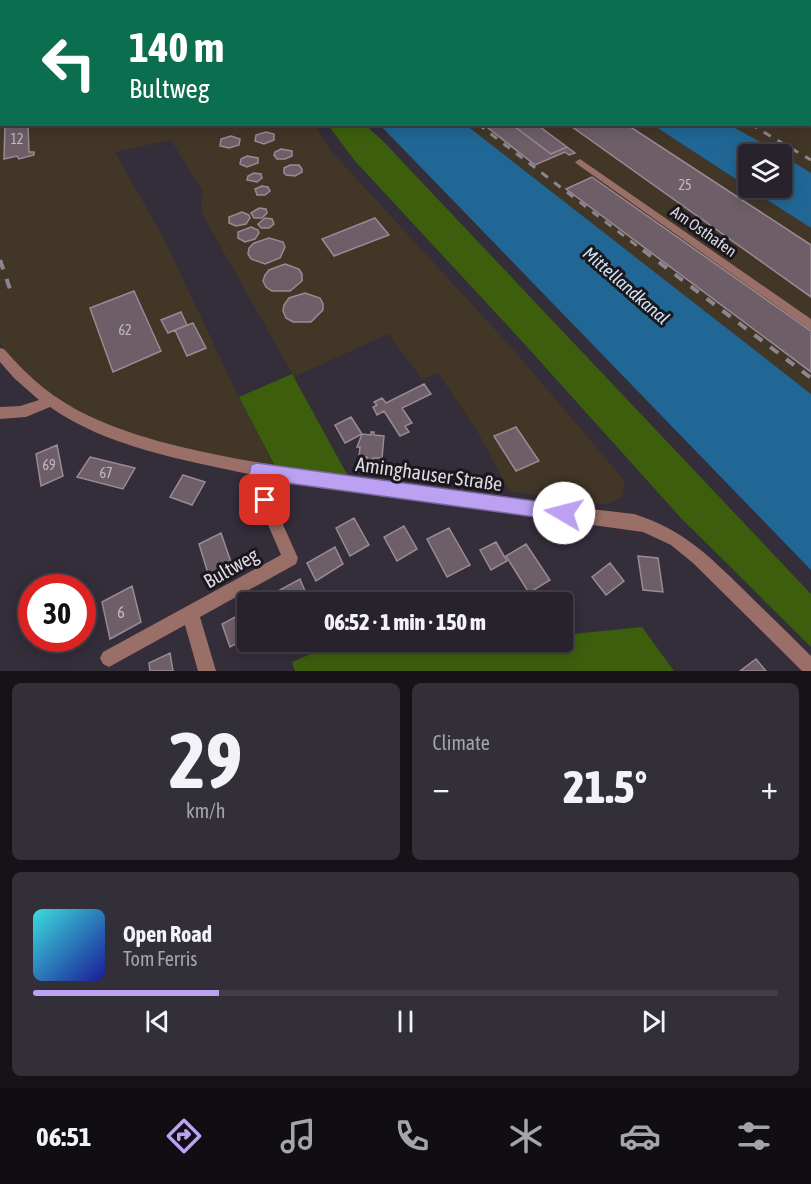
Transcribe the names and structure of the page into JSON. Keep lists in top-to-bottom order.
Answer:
{
  "streets": {
    "street": ["Am Osthafen", "Aminghauser Straße", "Bultweg"]
  },
  "crossings": [
    ["Aminghauser Straße", "Bultweg"]
  ],
  "water": ["Mittellandkanal"],
  "house_numbers": [
    "12",
    "25",
    "62",
    "69",
    "67",
    "6"
  ],
  "page": {
    "turn": ["140 m", "Bultweg"],
    "limit": "30",
    "trip": "06:52 · 1 min · 150 m",
    "tile": [
      ["29", "km/h"],
      "Climate"
    ],
    "heat": ["−", "21.5°", "+"],
    "song": ["Open Road", "Tom Ferris"],
    "tabs": "06:51"
  }
}
